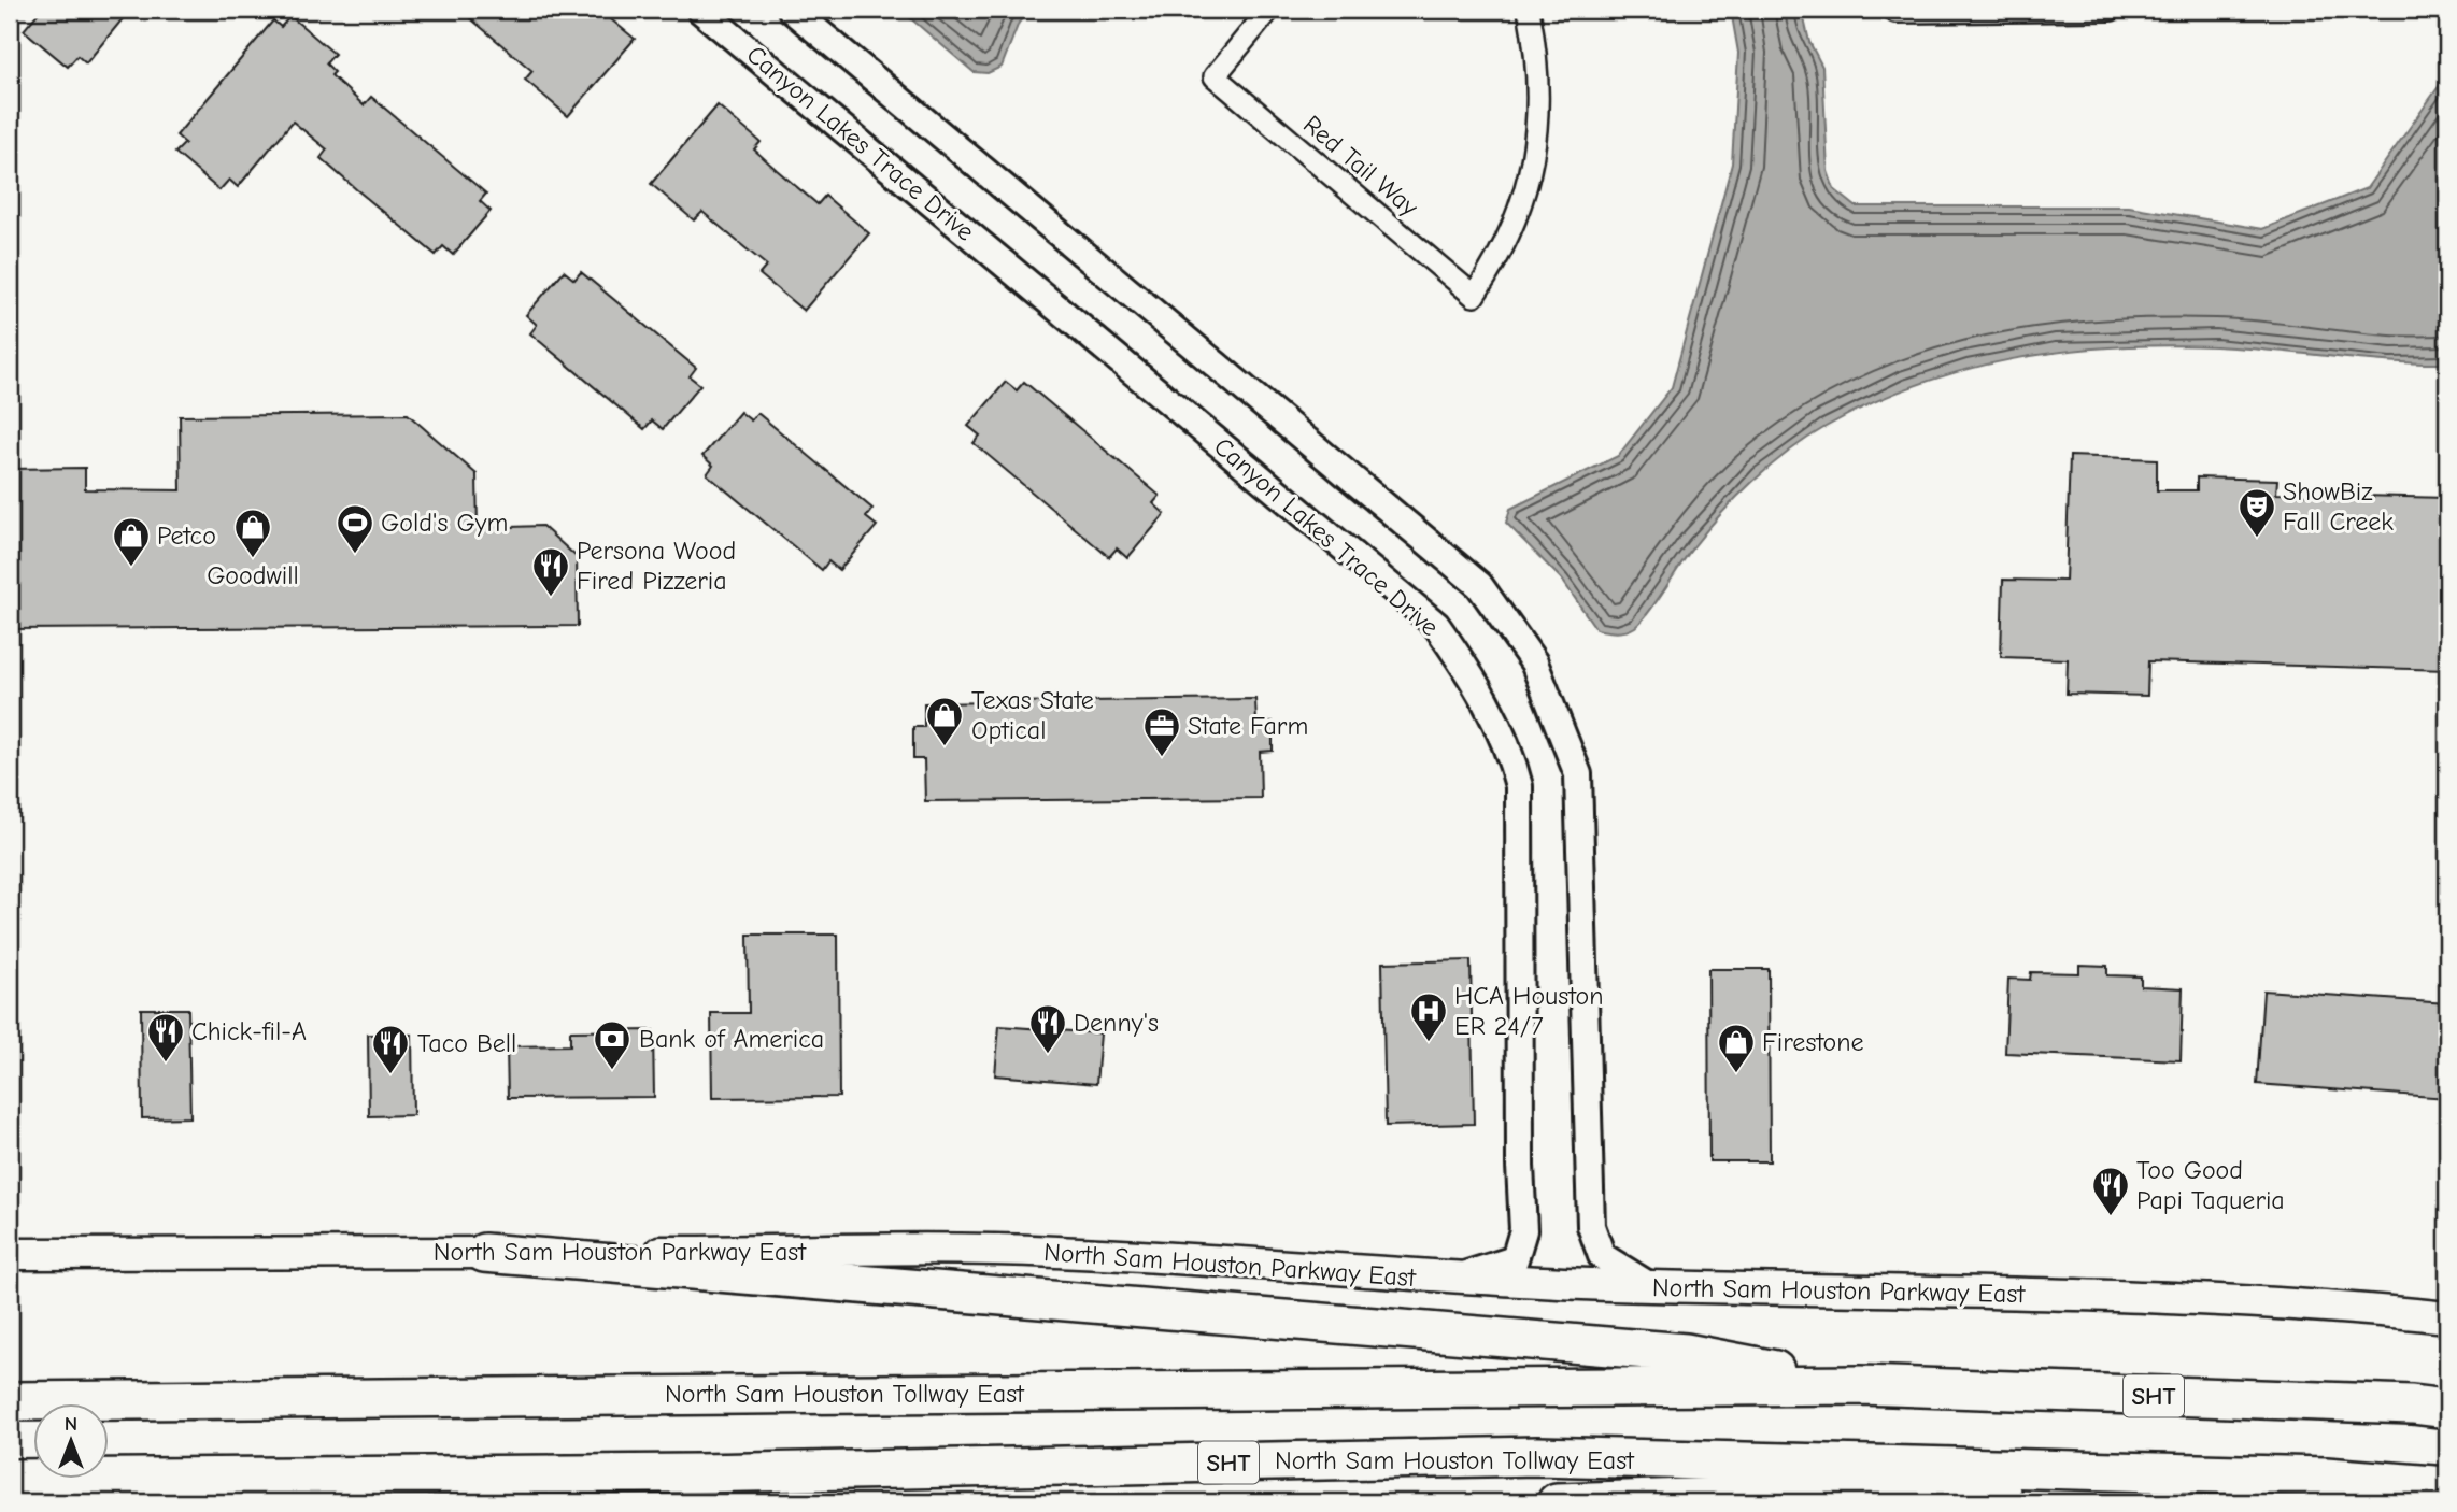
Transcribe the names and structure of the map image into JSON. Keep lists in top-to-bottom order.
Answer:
{
  "streets": {
    "highway": ["North Sam Houston Tollway East", "SHT"],
    "main road": ["North Sam Houston Parkway East"],
    "street": ["Canyon Lakes Trace Drive", "Red Tail Way"]
  },
  "crossings": [
    ["Canyon Lakes Trace Drive", "North Sam Houston Parkway East"]
  ],
  "places": {
    "theatre": ["ShowBiz Fall Creek"],
    "sports": ["Gold's Gym"],
    "shop": [
      "Goodwill",
      "Petco",
      "Texas State Optical",
      "Firestone"
    ],
    "restaurant": [
      "Persona Wood Fired Pizzeria",
      "Denny's",
      "Chick-fil-A",
      "Taco Bell",
      "Too Good Papi Taqueria"
    ],
    "office": ["State Farm"],
    "hospital": ["HCA Houston ER 24/7"],
    "bank": ["Bank of America"]
  },
  "north": "top"
}
